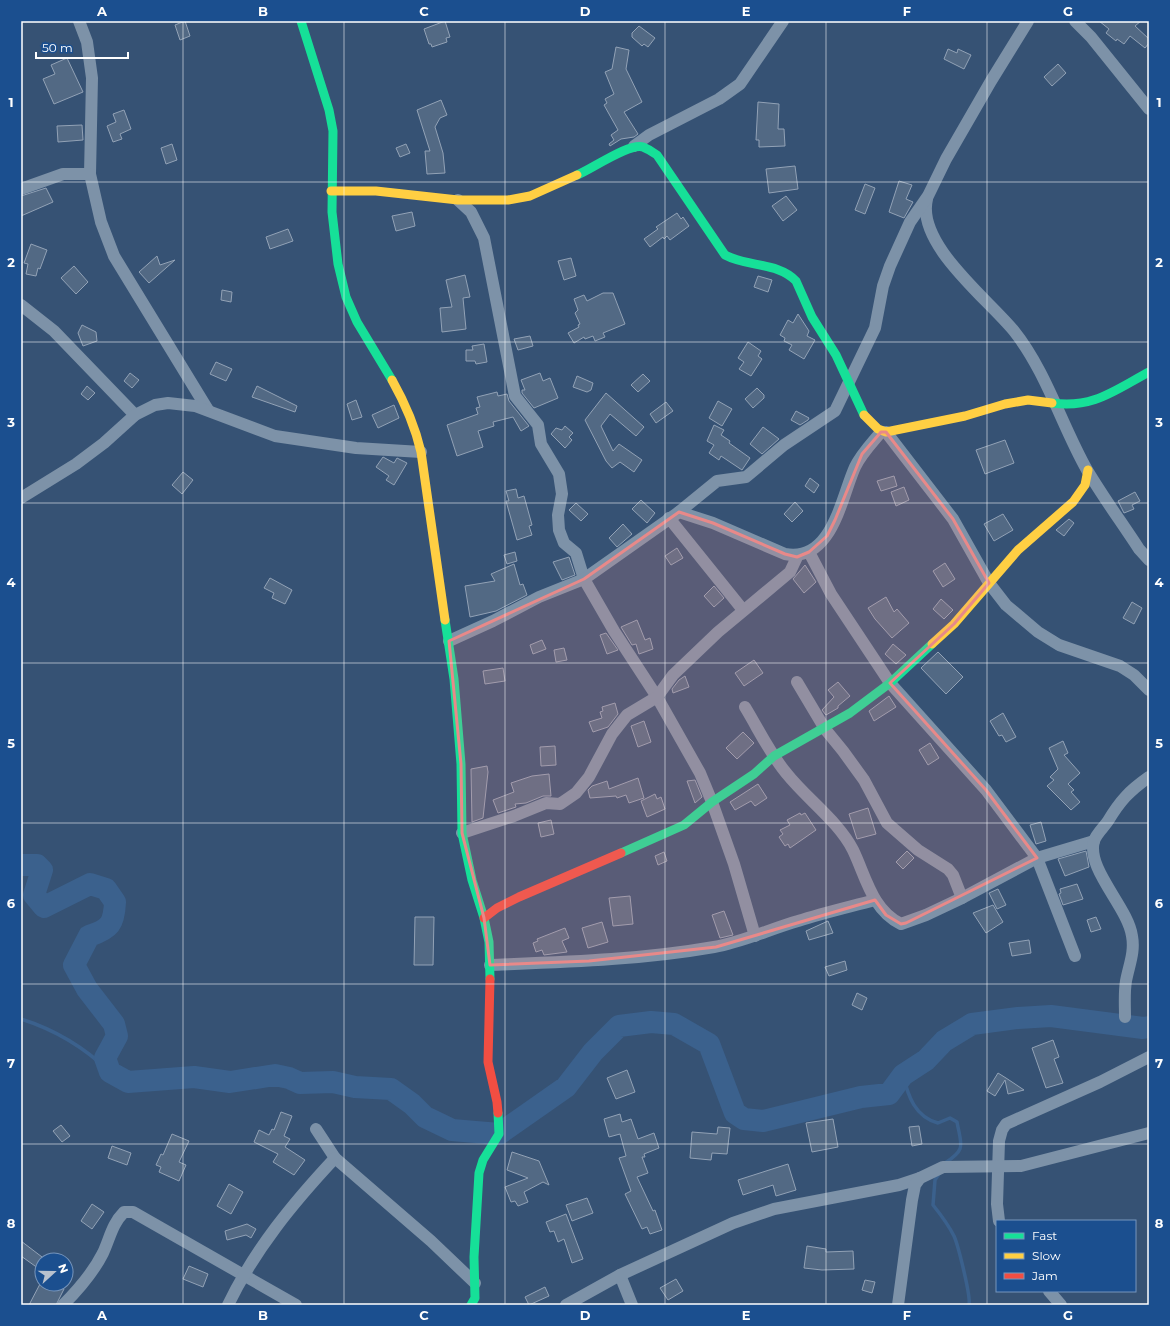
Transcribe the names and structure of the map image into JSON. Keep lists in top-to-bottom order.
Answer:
{
  "legend": ["Fast", "Slow", "Jam"],
  "scale_bar": "50 m",
  "north": "right",
  "grid": {
    "columns": [
      "A",
      "B",
      "C",
      "D",
      "E",
      "F",
      "G"
    ],
    "rows": [
      "1",
      "2",
      "3",
      "4",
      "5",
      "6",
      "7",
      "8"
    ]
  }
}
